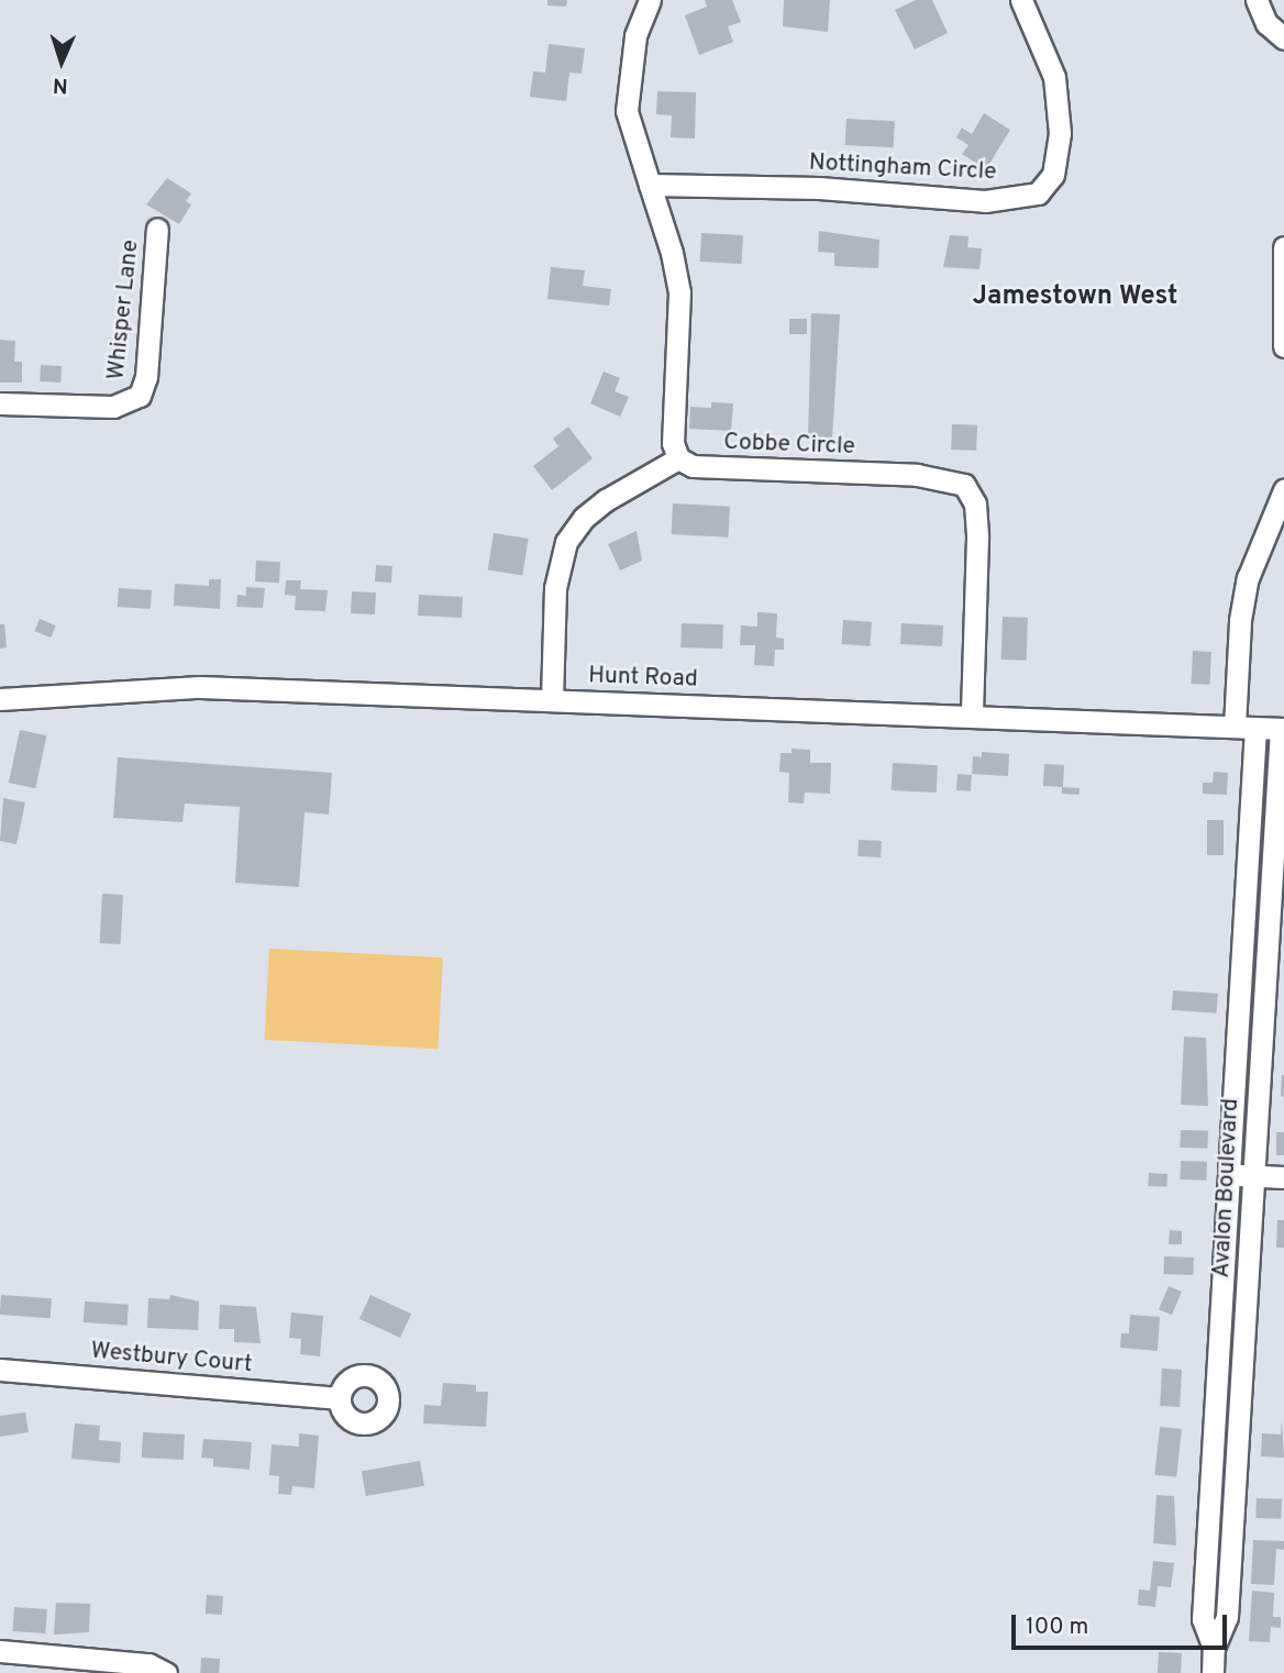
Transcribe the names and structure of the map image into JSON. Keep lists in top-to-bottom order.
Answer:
{
  "streets": {
    "street": [
      "Nottingham Circle",
      "Whisper Lane",
      "Cobbe Circle",
      "Hunt Road",
      "Avalon Boulevard",
      "Westbury Court"
    ]
  },
  "crossings": [
    ["Cobbe Circle", "Hunt Road"],
    ["Hunt Road", "Avalon Boulevard"]
  ],
  "districts": ["Jamestown West"],
  "scale_bar": "100 m",
  "north": "bottom"
}
